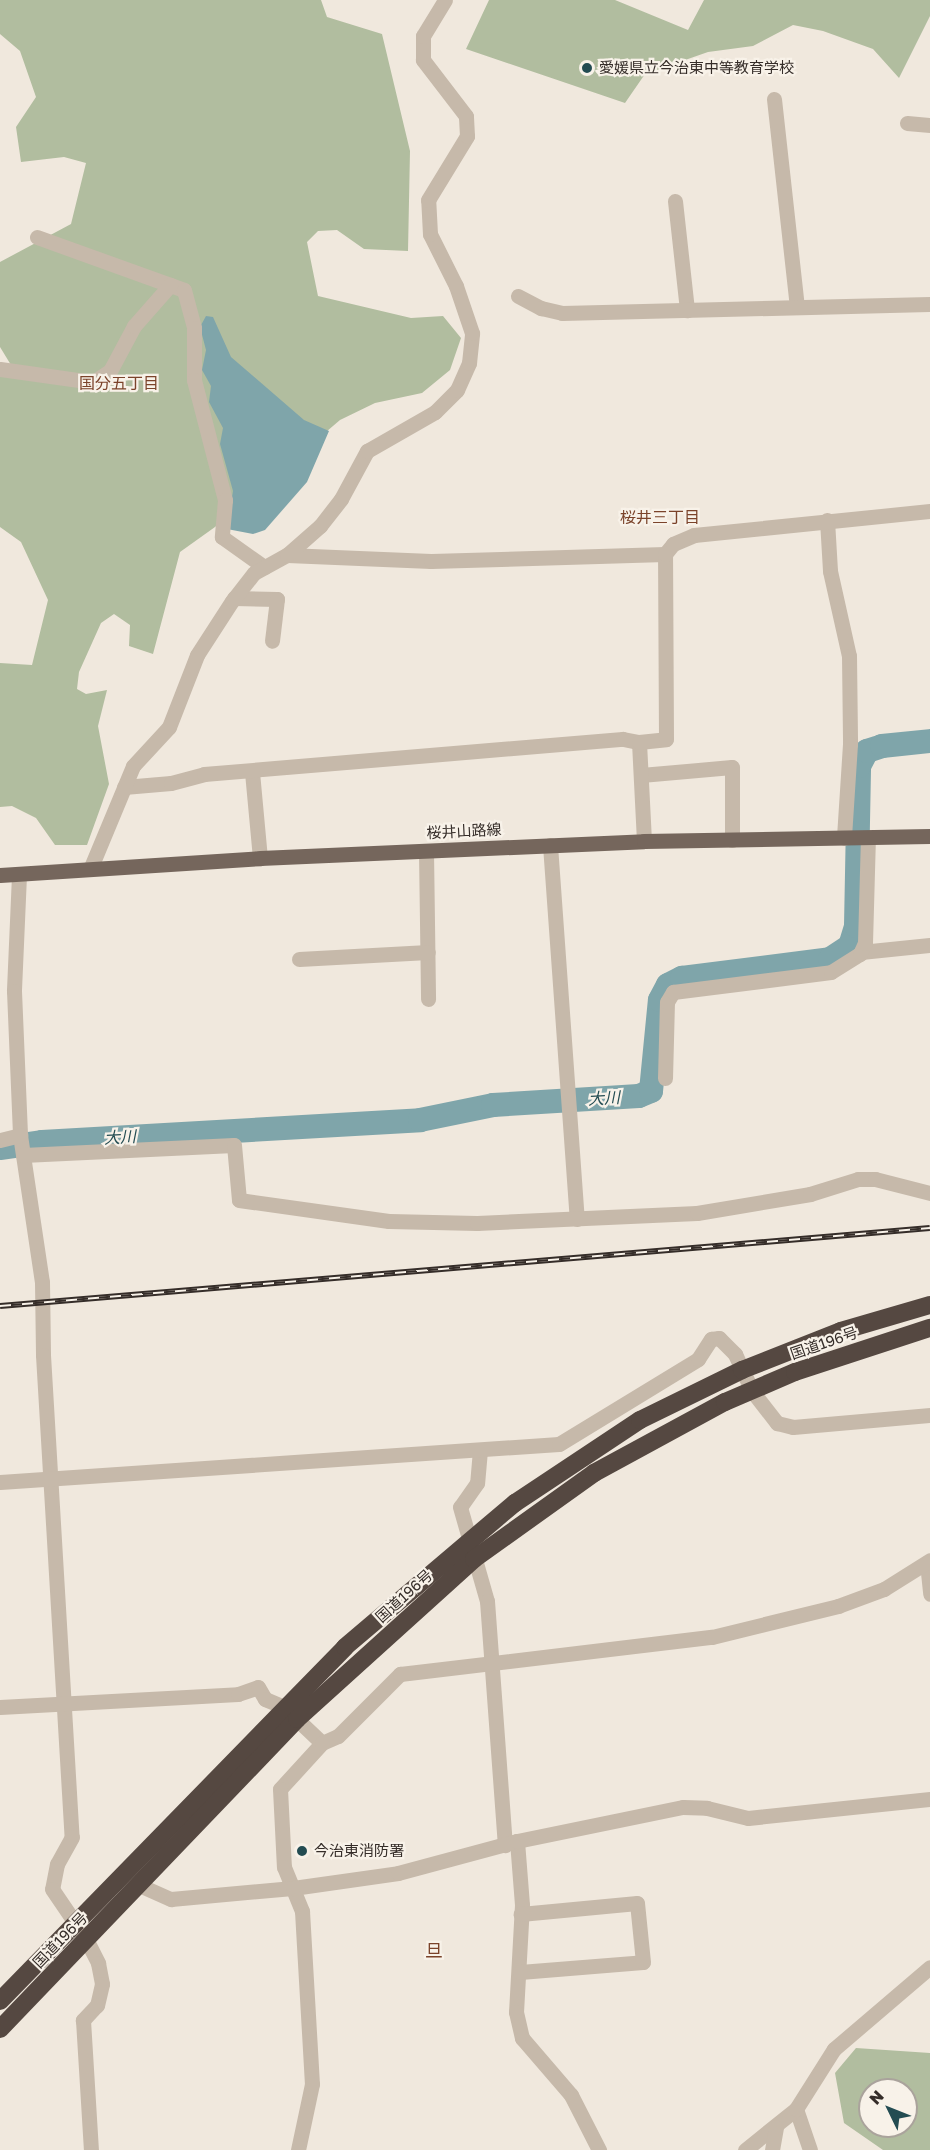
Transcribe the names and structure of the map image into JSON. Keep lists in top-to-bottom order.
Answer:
{
  "streets": {
    "highway": ["国道196号"],
    "main road": ["桜井山路線"]
  },
  "districts": ["国分五丁目", "桜井三丁目", "旦"],
  "water": ["大川"],
  "places": ["愛媛県立今治東中等教育学校", "今治東消防署"],
  "north": "top left"
}
